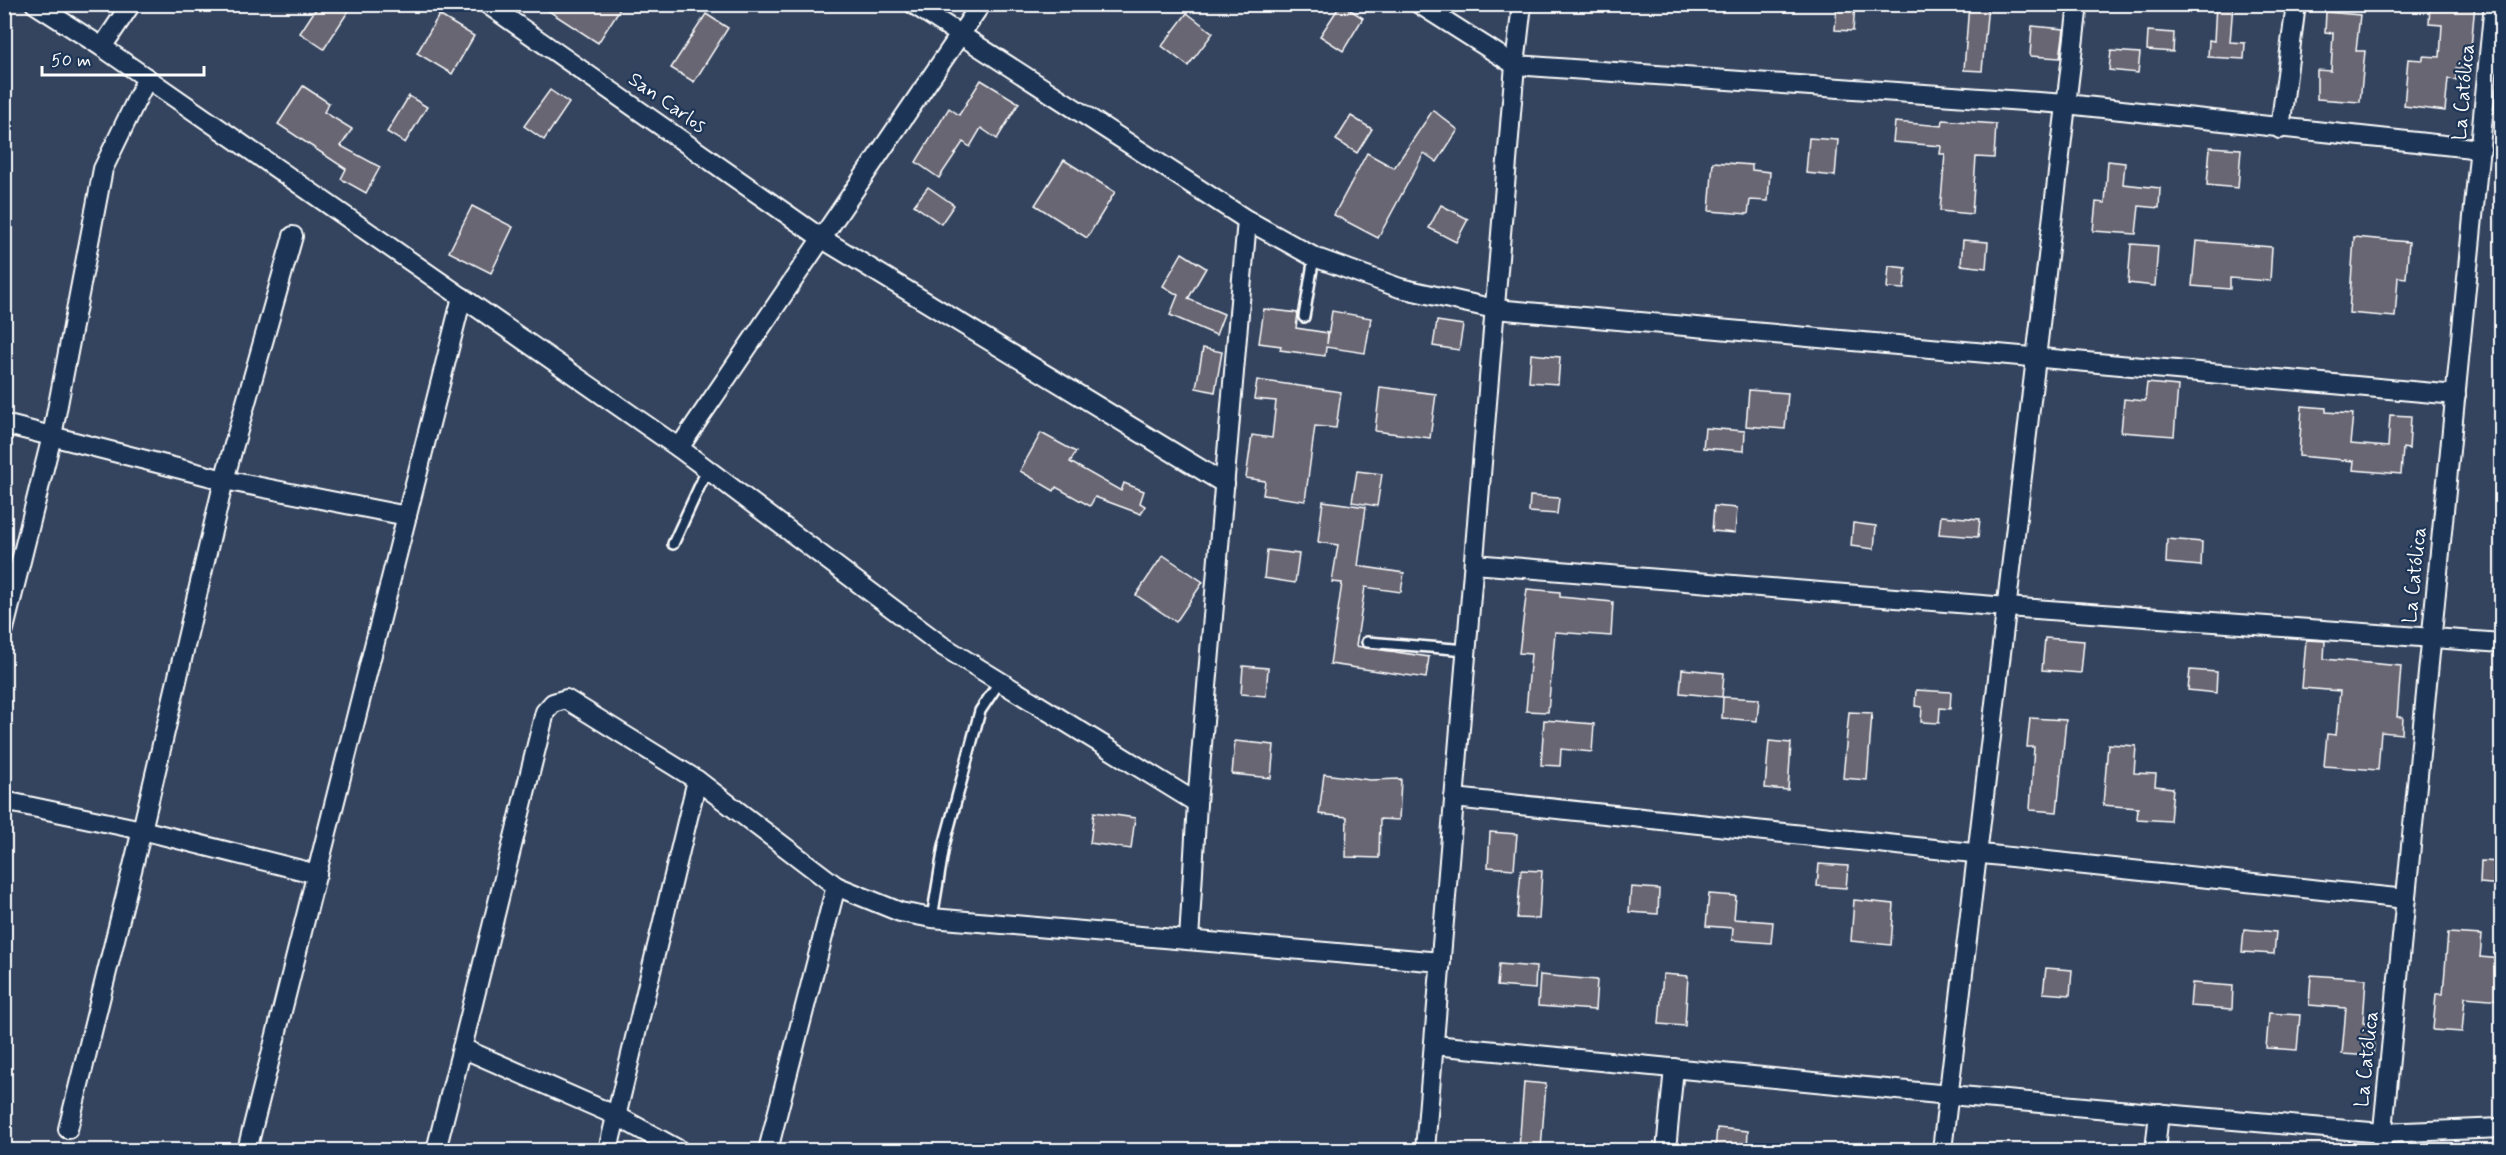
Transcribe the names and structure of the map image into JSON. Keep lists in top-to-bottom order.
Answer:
{
  "streets": {
    "street": ["La Católica", "San Carlos"]
  },
  "scale_bar": "50 m"
}
